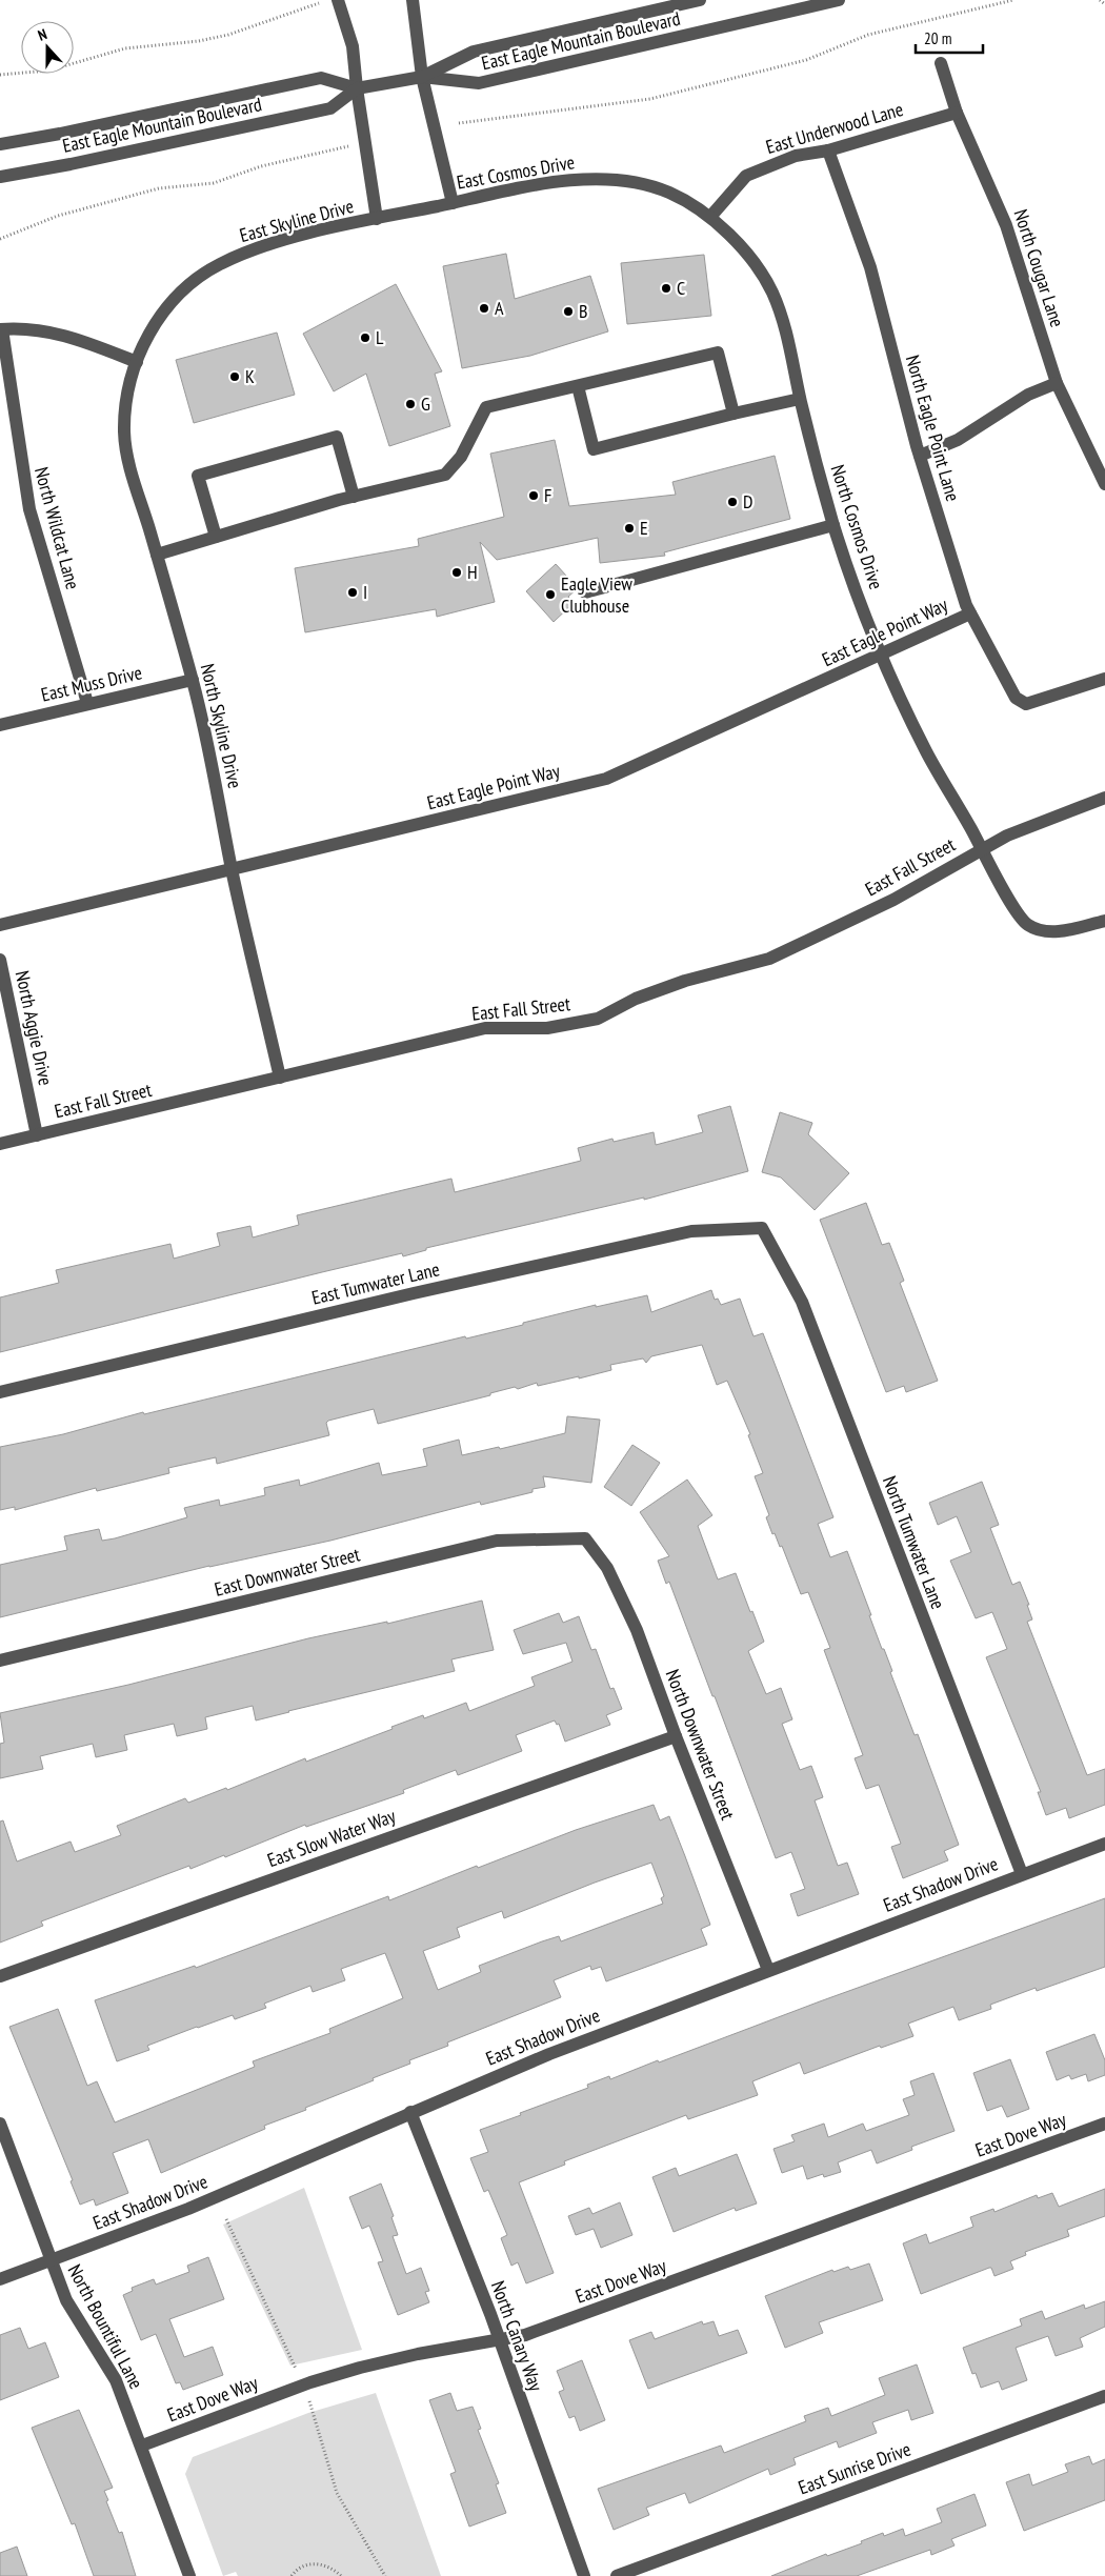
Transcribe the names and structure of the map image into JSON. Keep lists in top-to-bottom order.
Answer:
{
  "streets": {
    "street": [
      "East Eagle Mountain Boulevard",
      "East Underwood Lane",
      "East Cosmos Drive",
      "East Skyline Drive",
      "North Cougar Lane",
      "North Eagle Point Lane",
      "North Cosmos Drive",
      "North Wildcat Lane",
      "East Eagle Point Way",
      "East Muss Drive",
      "North Skyline Drive",
      "East Fall Street",
      "North Aggie Drive",
      "East Tumwater Lane",
      "North Tumwater Lane",
      "East Downwater Street",
      "North Downwater Street",
      "East Slow Water Way",
      "East Shadow Drive",
      "East Dove Way",
      "North Bountiful Lane",
      "North Canary Way",
      "East Sunrise Drive"
    ]
  },
  "crossings": [
    ["East Underwood Lane", "East Cosmos Drive"],
    ["East Underwood Lane", "North Cougar Lane"],
    ["East Underwood Lane", "North Eagle Point Lane"],
    ["East Underwood Lane", "North Cosmos Drive"],
    ["East Cosmos Drive", "East Skyline Drive"],
    ["East Cosmos Drive", "North Cosmos Drive"],
    ["East Skyline Drive", "North Skyline Drive"],
    ["North Eagle Point Lane", "East Eagle Point Way"],
    ["North Cosmos Drive", "East Eagle Point Way"],
    ["North Cosmos Drive", "East Fall Street"],
    ["North Wildcat Lane", "East Muss Drive"],
    ["East Eagle Point Way", "North Skyline Drive"],
    ["East Muss Drive", "North Skyline Drive"],
    ["North Skyline Drive", "East Fall Street"],
    ["East Fall Street", "North Aggie Drive"],
    ["East Tumwater Lane", "North Tumwater Lane"],
    ["North Tumwater Lane", "East Shadow Drive"],
    ["East Downwater Street", "North Downwater Street"],
    ["North Downwater Street", "East Slow Water Way"],
    ["North Downwater Street", "East Shadow Drive"],
    ["East Shadow Drive", "North Bountiful Lane"],
    ["East Shadow Drive", "North Canary Way"],
    ["East Dove Way", "North Bountiful Lane"],
    ["East Dove Way", "North Canary Way"]
  ],
  "places": [
    "C",
    "A",
    "B",
    "L",
    "K",
    "G",
    "F",
    "D",
    "E",
    "H",
    "I",
    "Eagle View Clubhouse"
  ],
  "scale_bar": "20 m",
  "north": "top"
}
